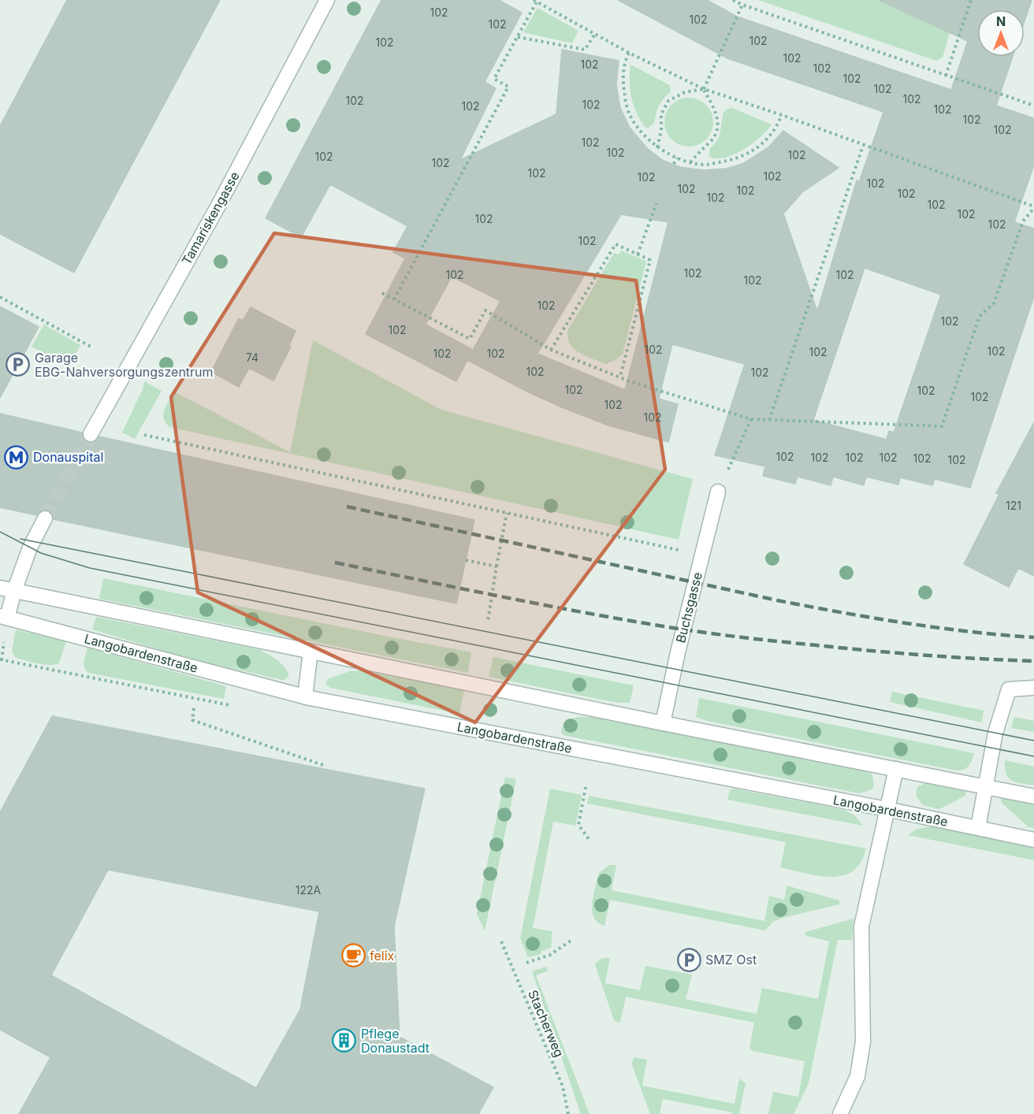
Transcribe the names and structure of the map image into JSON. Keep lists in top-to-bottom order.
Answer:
{
  "streets": {
    "street": ["Tamariskengasse", "Buchsgasse", "Langobardenstraße"],
    "path": ["Stacherweg"]
  },
  "places": {
    "parking": ["Garage EBG-Nahversorgungszentrum", "SMZ Ost"],
    "metro station": ["Donauspital"],
    "cafe": ["felix"],
    "building": ["Pflege Donaustadt"]
  },
  "house_numbers": [
    "102",
    "102",
    "102",
    "102",
    "102",
    "102",
    "102",
    "102",
    "102",
    "102",
    "102",
    "102",
    "102",
    "102",
    "102",
    "102",
    "102",
    "102",
    "102",
    "102",
    "102",
    "102",
    "102",
    "102",
    "102",
    "102",
    "102",
    "102",
    "102",
    "102",
    "102",
    "102",
    "102",
    "102",
    "102",
    "102",
    "102",
    "102",
    "102",
    "102",
    "102",
    "102",
    "102",
    "102",
    "102",
    "102",
    "102",
    "74",
    "102",
    "102",
    "102",
    "102",
    "102",
    "102",
    "102",
    "102",
    "102",
    "102",
    "102",
    "102",
    "102",
    "121",
    "122A"
  ],
  "north": "top"
}
